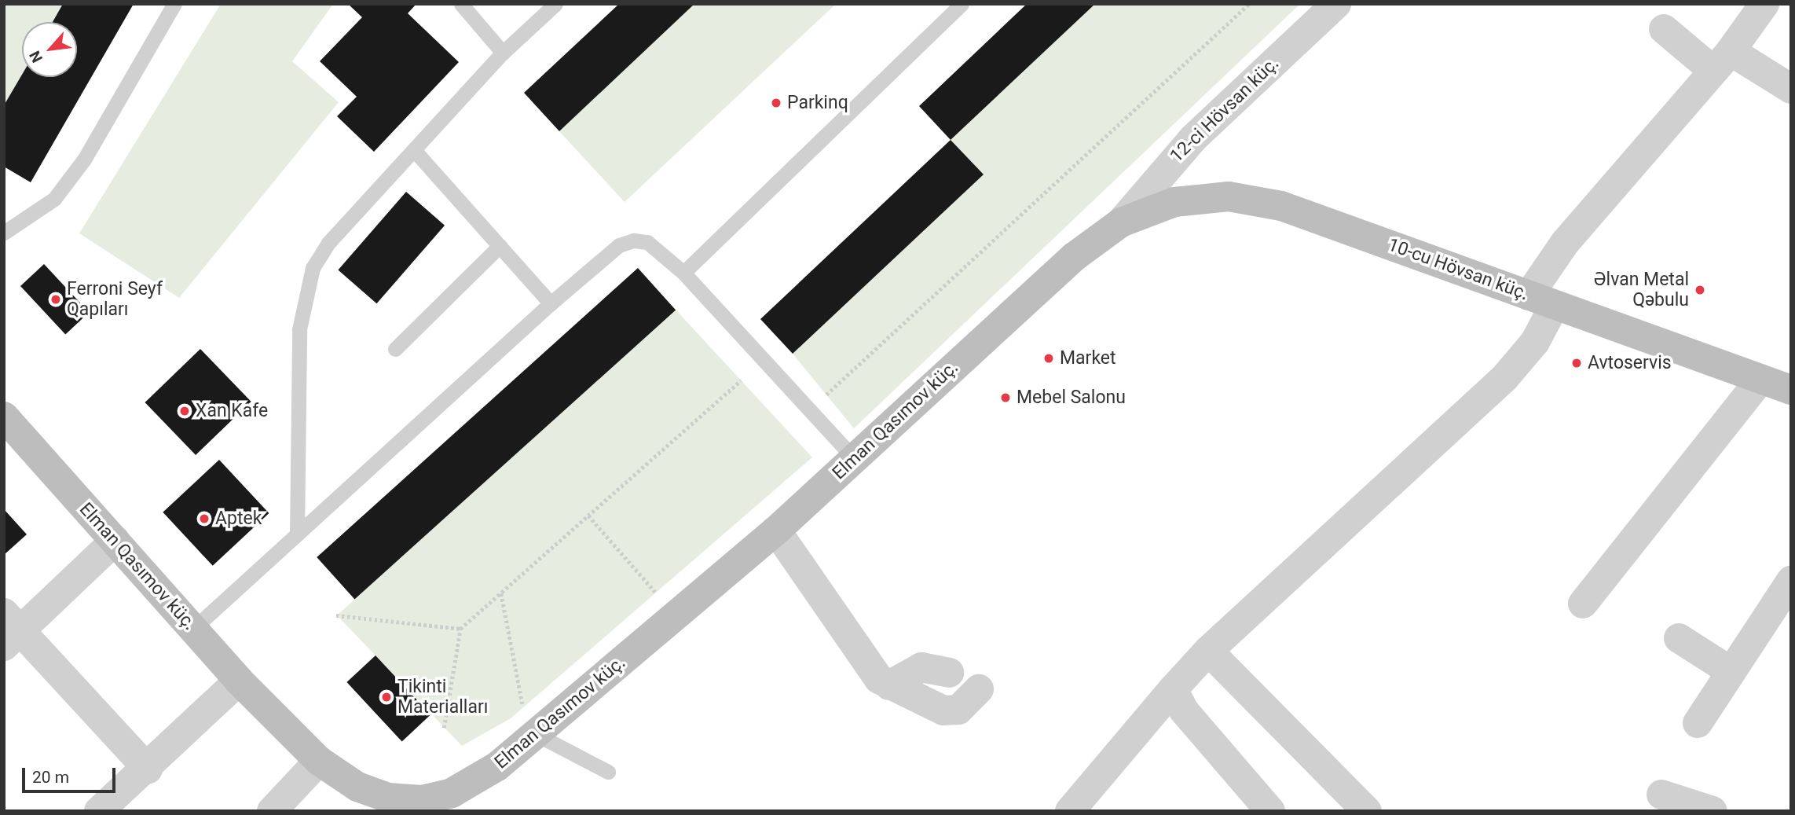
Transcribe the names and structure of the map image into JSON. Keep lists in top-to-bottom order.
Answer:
{
  "streets": {
    "main road": ["10-cu Hövsan küç.", "Elman Qasımov küç."],
    "street": ["12-ci Hövsan küç."]
  },
  "crossings": [
    ["12-ci Hövsan küç.", "10-cu Hövsan küç."],
    ["12-ci Hövsan küç.", "Elman Qasımov küç."],
    ["10-cu Hövsan küç.", "Elman Qasımov küç."]
  ],
  "places": [
    "Parkinq",
    "Əlvan Metal Qəbulu",
    "Ferroni Seyf Qapıları",
    "Market",
    "Avtoservis",
    "Mebel Salonu",
    "Xan Kafe",
    "Aptek",
    "Tikinti Materialları"
  ],
  "scale_bar": "20 m",
  "north": "bottom left"
}
